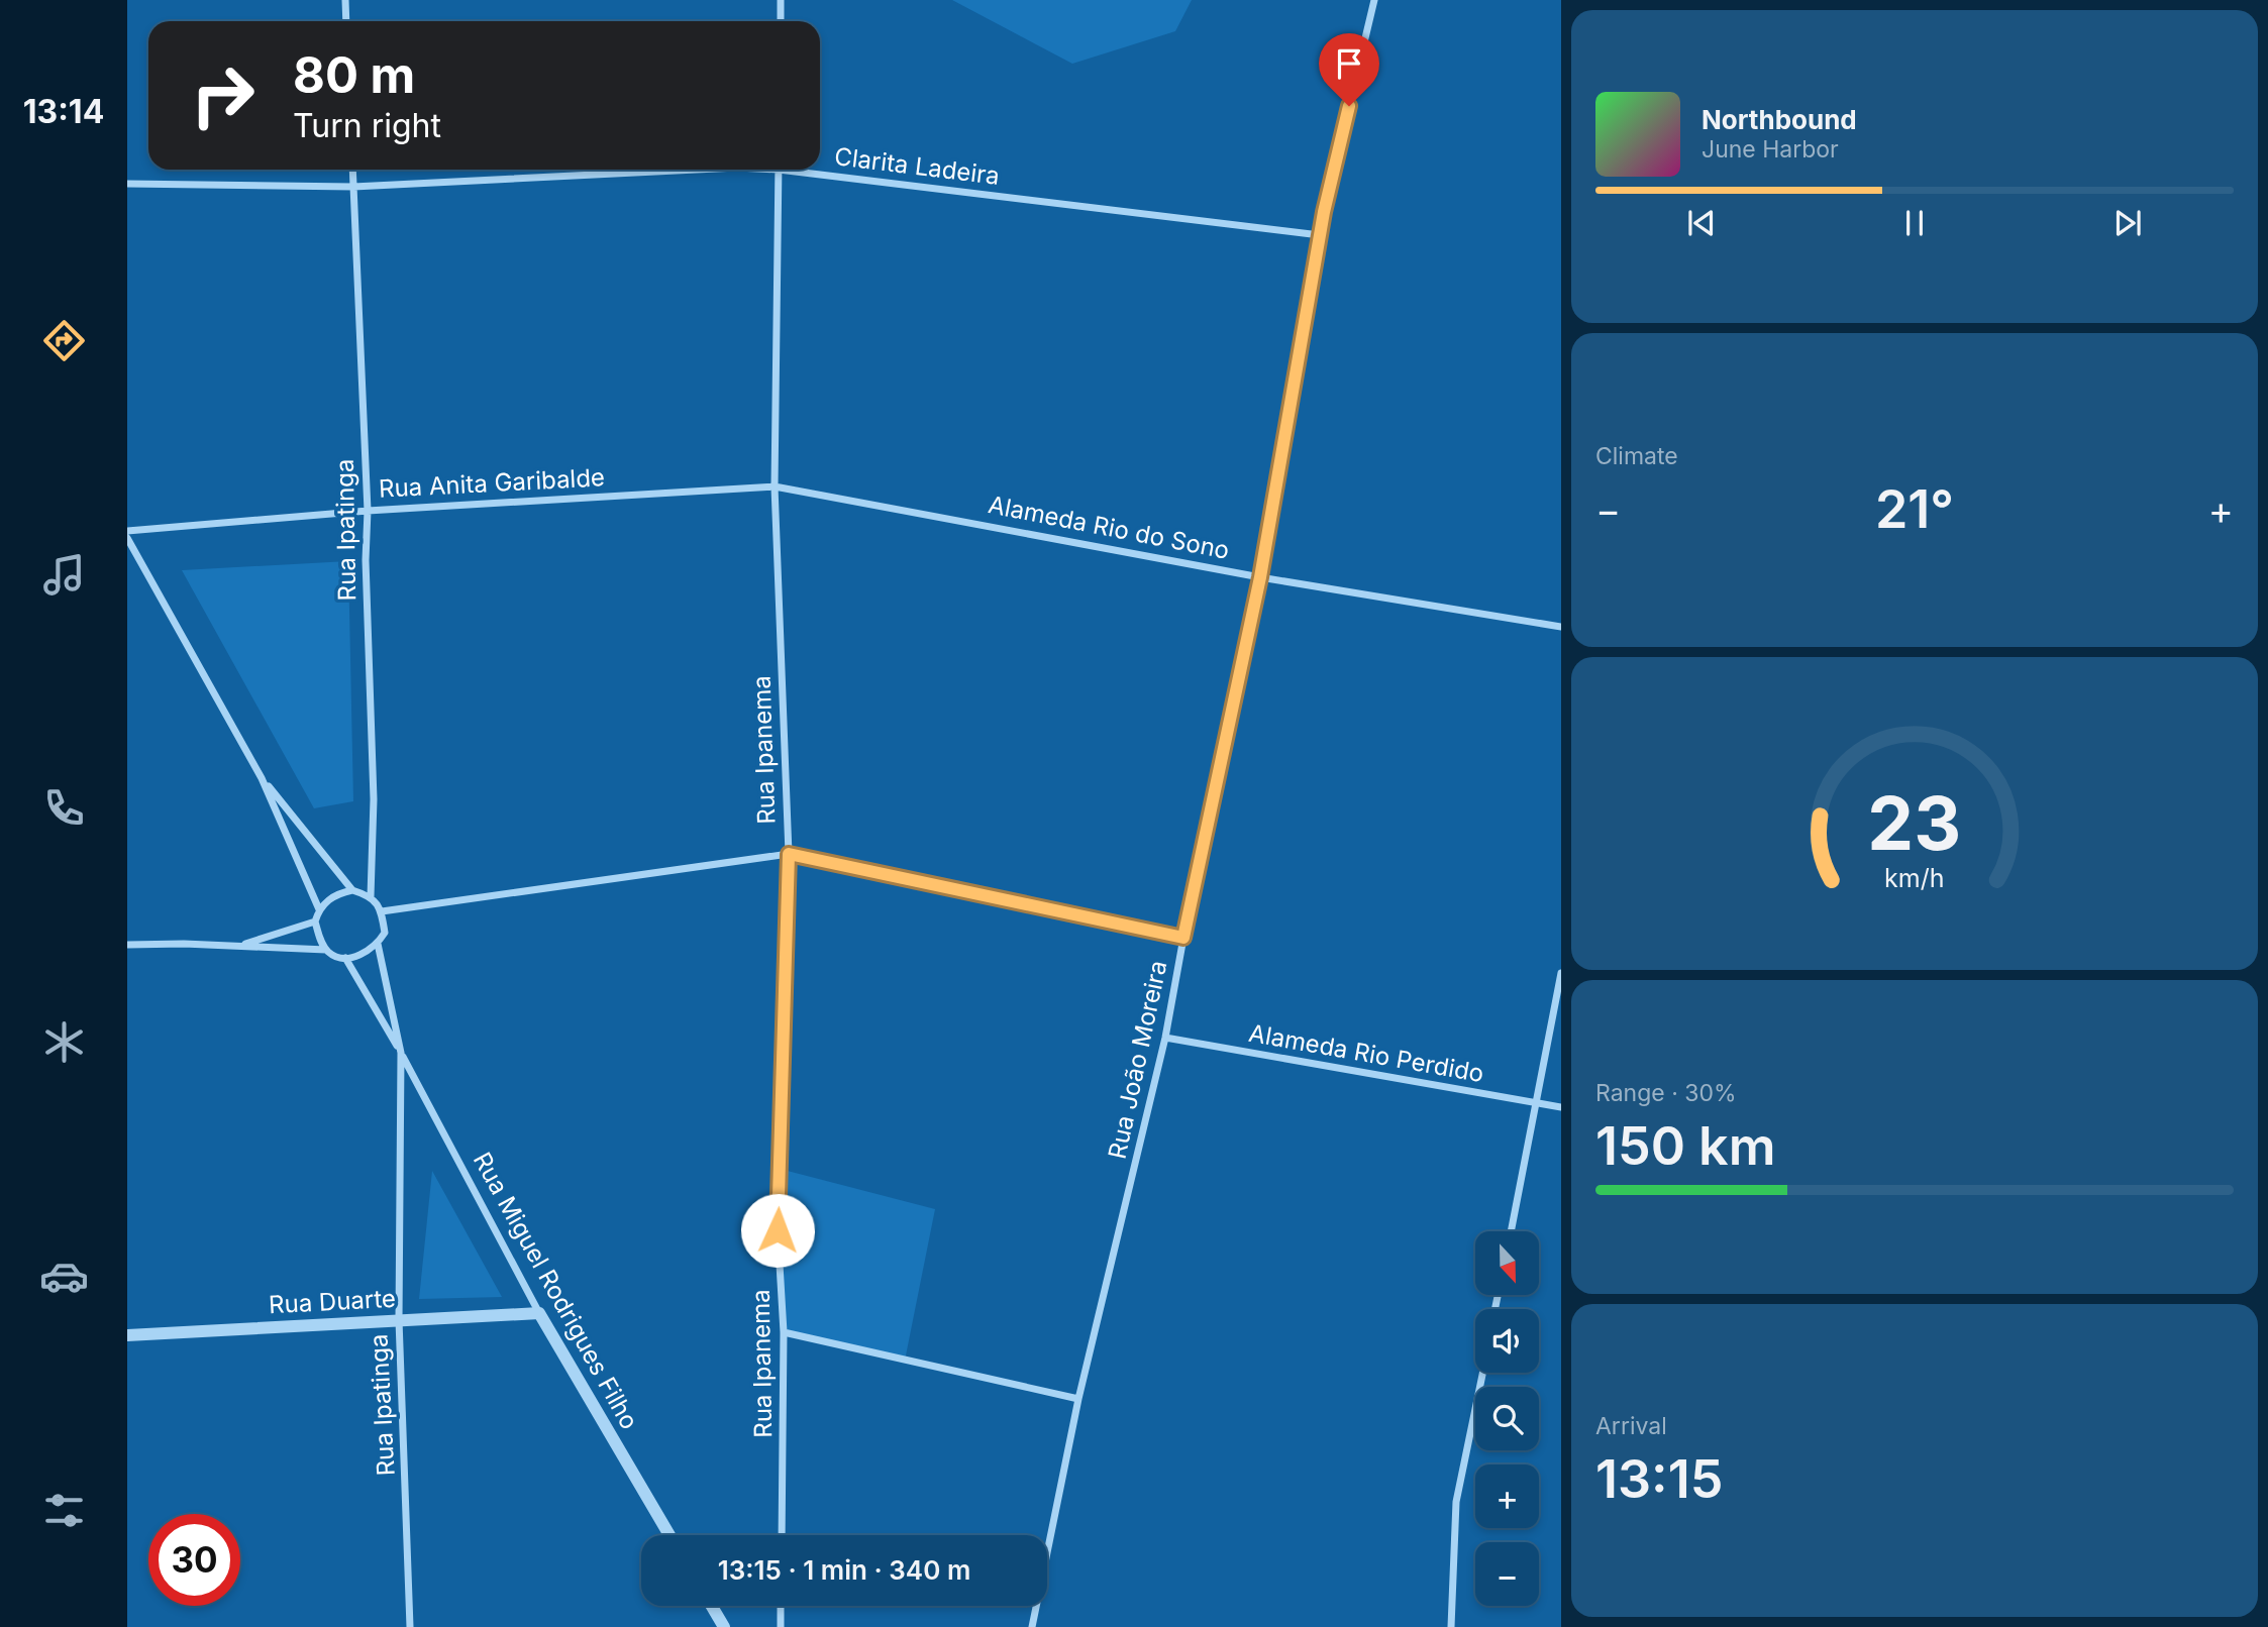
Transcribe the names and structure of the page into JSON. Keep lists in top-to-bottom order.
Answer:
{
  "streets": {
    "street": [
      "Clarita Ladeira",
      "Rua Anita Garibalde",
      "Alameda Rio do Sono",
      "Rua Ipatinga",
      "Rua Ipanema",
      "Alameda Rio Perdido",
      "Rua João Moreira",
      "Rua Miguel Rodrigues Filho",
      "Rua Duarte"
    ]
  },
  "crossings": [
    ["Clarita Ladeira", "Rua Ipatinga"],
    ["Clarita Ladeira", "Rua João Moreira"],
    ["Rua Anita Garibalde", "Alameda Rio do Sono"],
    ["Rua Anita Garibalde", "Rua Ipatinga"],
    ["Rua Anita Garibalde", "Rua Ipanema"],
    ["Alameda Rio do Sono", "Rua Ipanema"],
    ["Alameda Rio do Sono", "Rua João Moreira"],
    ["Rua Ipatinga", "Rua Miguel Rodrigues Filho"],
    ["Rua Ipatinga", "Rua Duarte"],
    ["Alameda Rio Perdido", "Rua João Moreira"],
    ["Rua Miguel Rodrigues Filho", "Rua Duarte"]
  ],
  "north": "bottom",
  "page": {
    "tabs": "13:14",
    "turn": ["80 m", "Turn right"],
    "song": ["Northbound", "June Harbor"],
    "tile": [
      "Climate",
      ["Range · 30%", "150 km"],
      ["Arrival", "13:15"]
    ],
    "heat": ["−", "21°", "+"],
    "map_buttons": ["+", "−"],
    "limit": "30",
    "trip": "13:15 · 1 min · 340 m",
    "gauge": ["23", "km/h"]
  }
}
